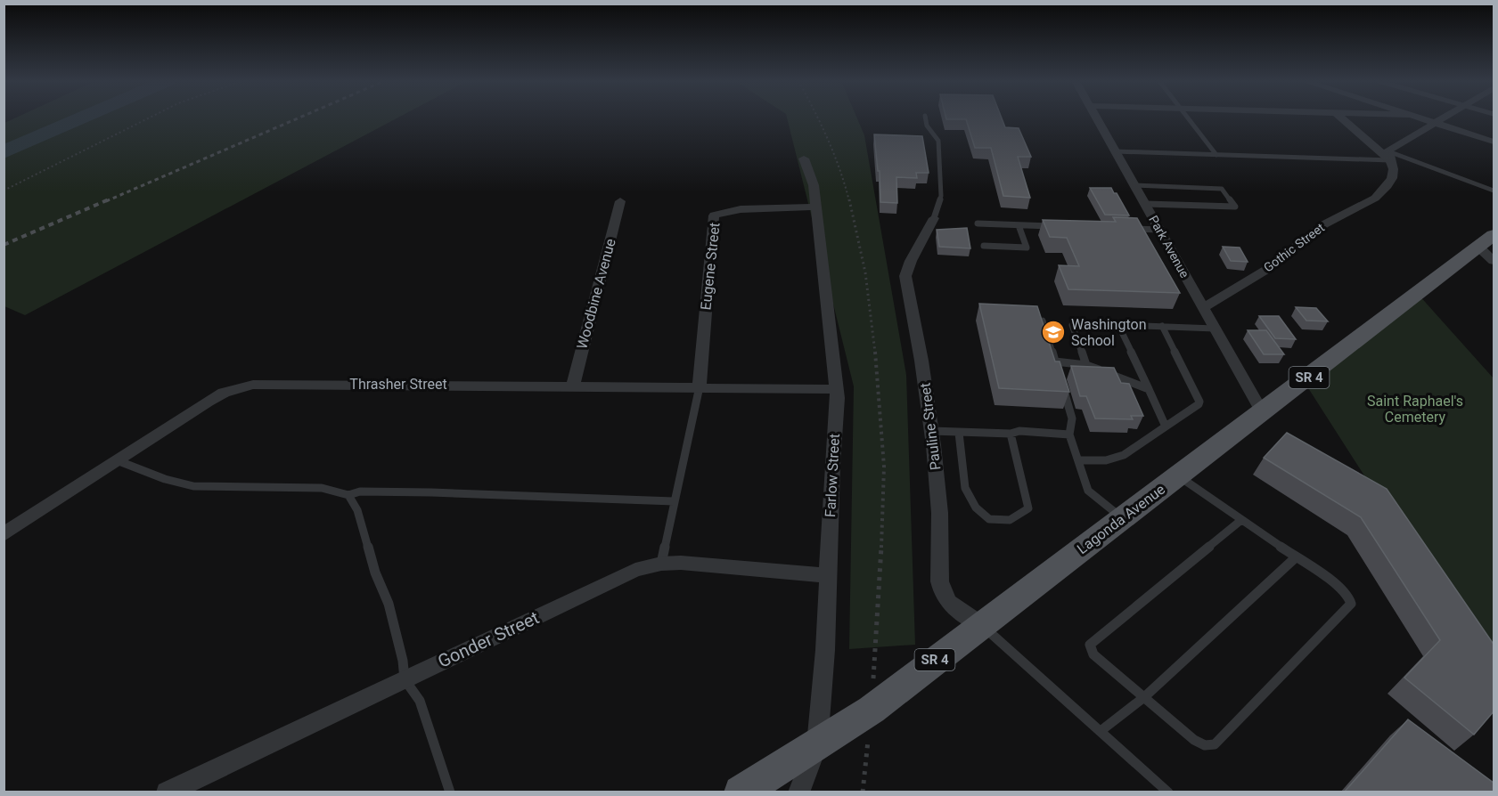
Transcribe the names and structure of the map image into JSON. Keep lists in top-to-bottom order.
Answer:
{
  "streets": {
    "main road": ["SR 4", "Lagonda Avenue"],
    "street": [
      "Park Avenue",
      "Gothic Street",
      "Eugene Street",
      "Woodbine Avenue",
      "Thrasher Street",
      "Pauline Street",
      "Farlow Street",
      "Gonder Street"
    ]
  },
  "crossings": [
    ["Park Avenue", "Gothic Street"],
    ["Park Avenue", "Lagonda Avenue"],
    ["Eugene Street", "Thrasher Street"],
    ["Eugene Street", "Farlow Street"],
    ["Woodbine Avenue", "Thrasher Street"],
    ["Thrasher Street", "Farlow Street"],
    ["Pauline Street", "Lagonda Avenue"],
    ["Farlow Street", "Lagonda Avenue"],
    ["Farlow Street", "Gonder Street"]
  ],
  "parks": ["Saint Raphael's Cemetery"],
  "places": {
    "school or university": ["Washington School"]
  }
}
